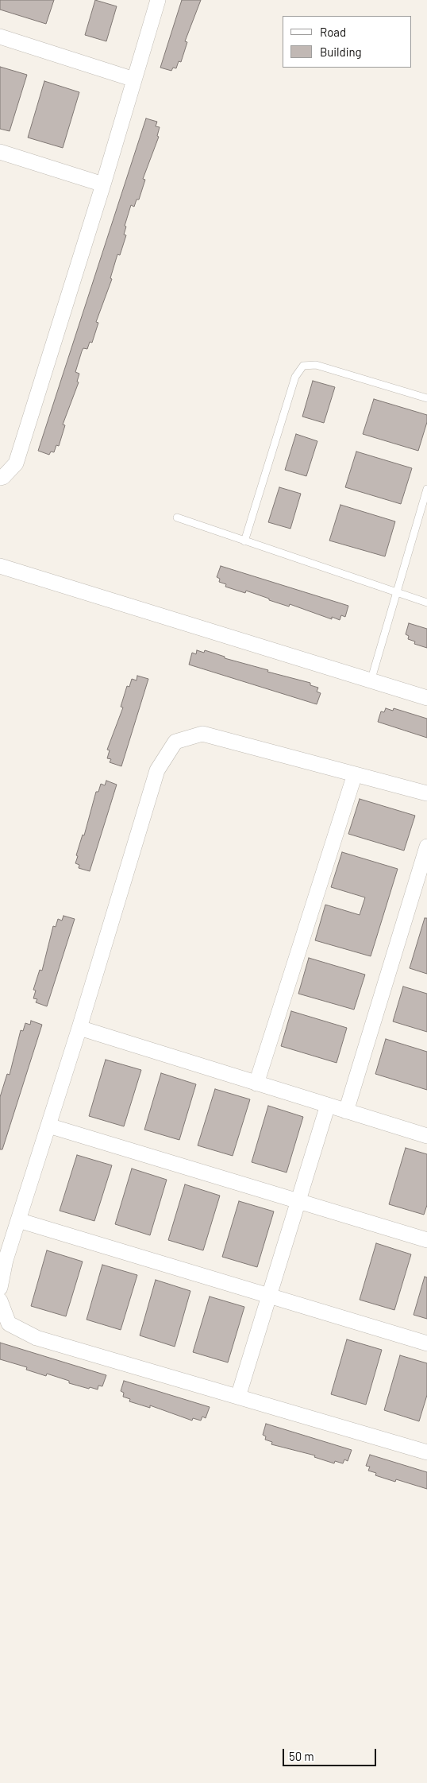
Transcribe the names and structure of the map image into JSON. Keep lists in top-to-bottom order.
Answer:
{
  "legend": ["Road", "Building"],
  "scale_bar": "50 m"
}
